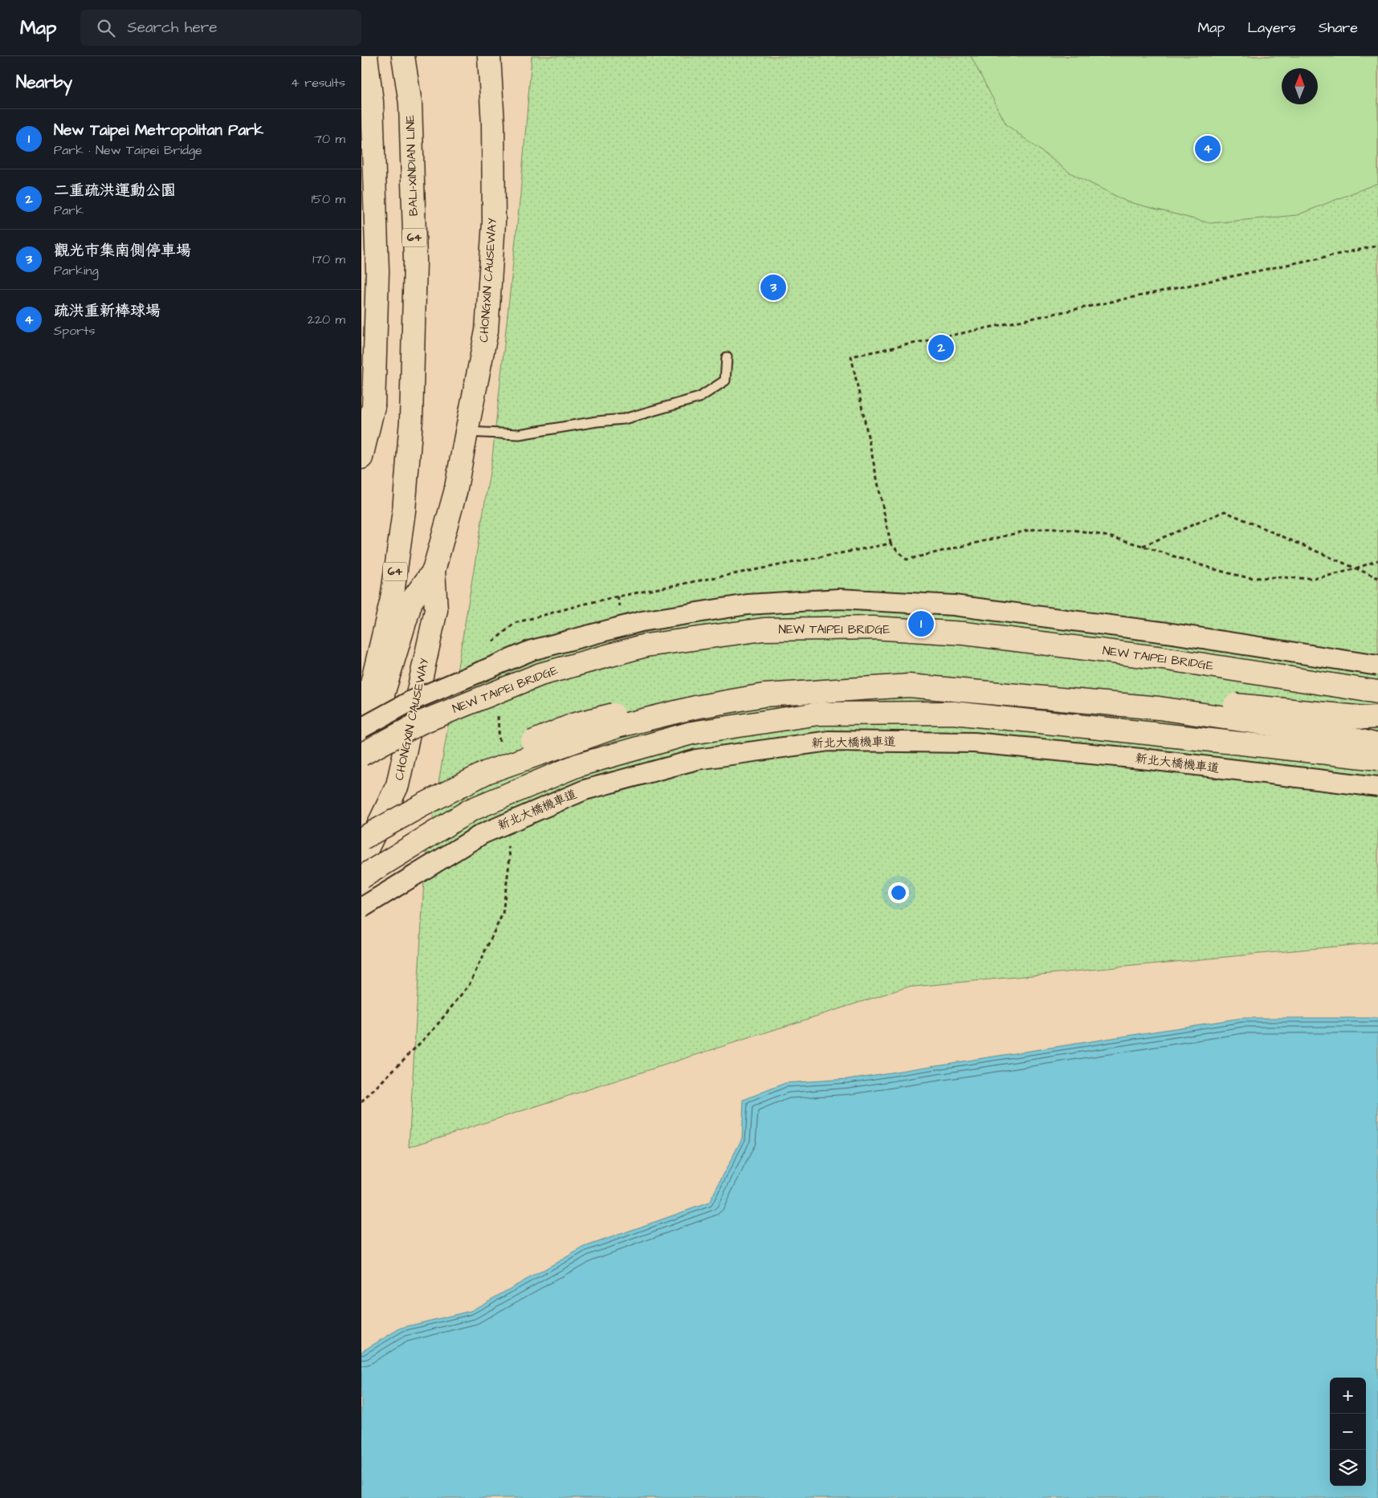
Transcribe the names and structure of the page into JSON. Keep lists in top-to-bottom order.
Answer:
{
  "streets": {
    "main road": [
      "BALI-XINDIAN LINE",
      "64",
      "CHONGXIN CAUSEWAY",
      "NEW TAIPEI BRIDGE"
    ],
    "street": ["新北大橋機車道"]
  },
  "north": "top",
  "page": {
    "header": "Map",
    "search": "Search here",
    "nav": ["Map", "Layers", "Share"],
    "heading": ["Nearby", "4 results"],
    "list": [
      {
        "mark": "1",
        "name": "New Taipei Metropolitan Park",
        "note": "Park · New Taipei Bridge",
        "value": "70 m"
      },
      {
        "mark": "2",
        "name": "二重疏洪運動公園",
        "note": "Park",
        "value": "150 m"
      },
      {
        "mark": "3",
        "name": "觀光市集南側停車場",
        "note": "Parking",
        "value": "170 m"
      },
      {
        "mark": "4",
        "name": "疏洪重新棒球場",
        "note": "Sports",
        "value": "220 m"
      }
    ],
    "pins": [
      "4",
      "3",
      "2",
      "1"
    ],
    "map_buttons": ["+", "−"]
  }
}
